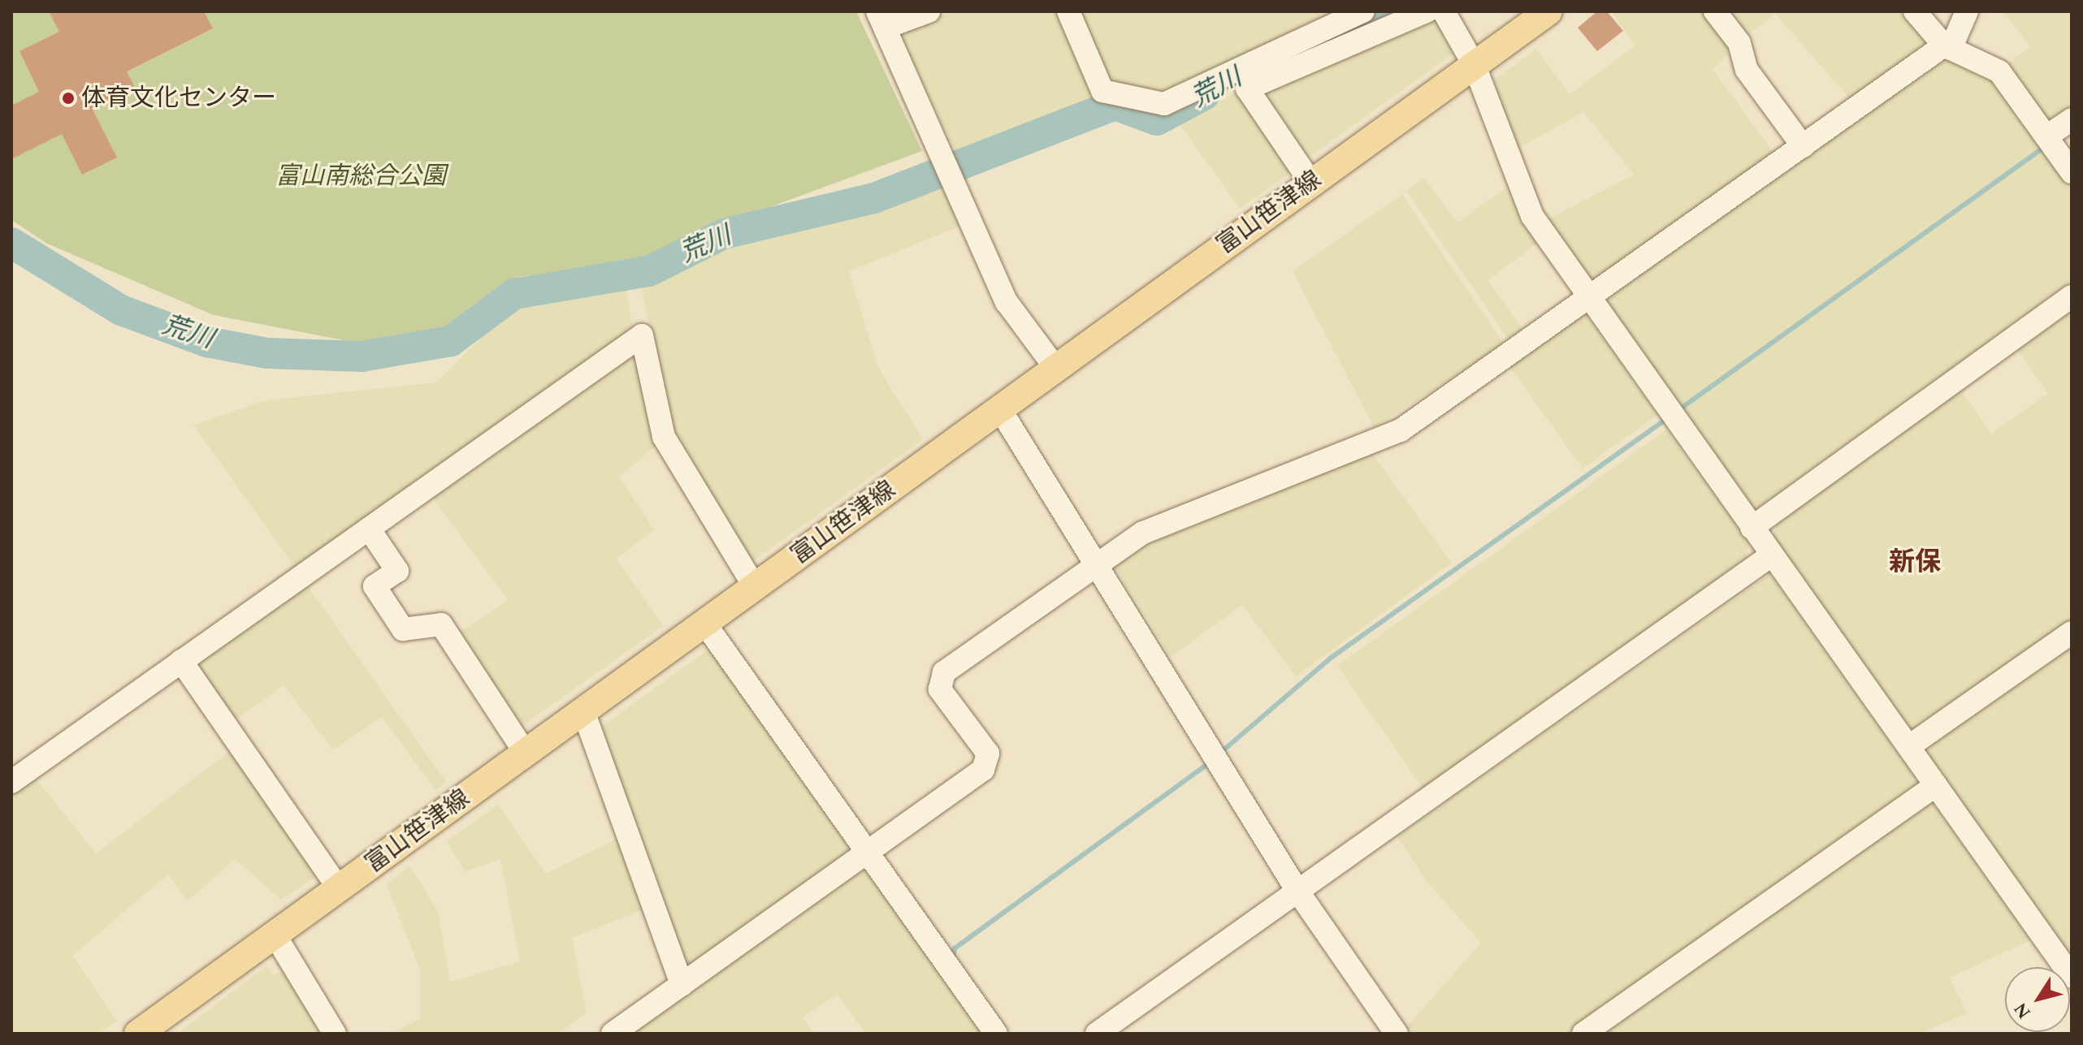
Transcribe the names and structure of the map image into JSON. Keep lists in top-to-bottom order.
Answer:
{
  "streets": {
    "main road": ["富山笹津線"]
  },
  "districts": ["新保"],
  "water": ["荒川"],
  "parks": ["富山南総合公園"],
  "places": ["体育文化センター"],
  "north": "bottom left"
}
